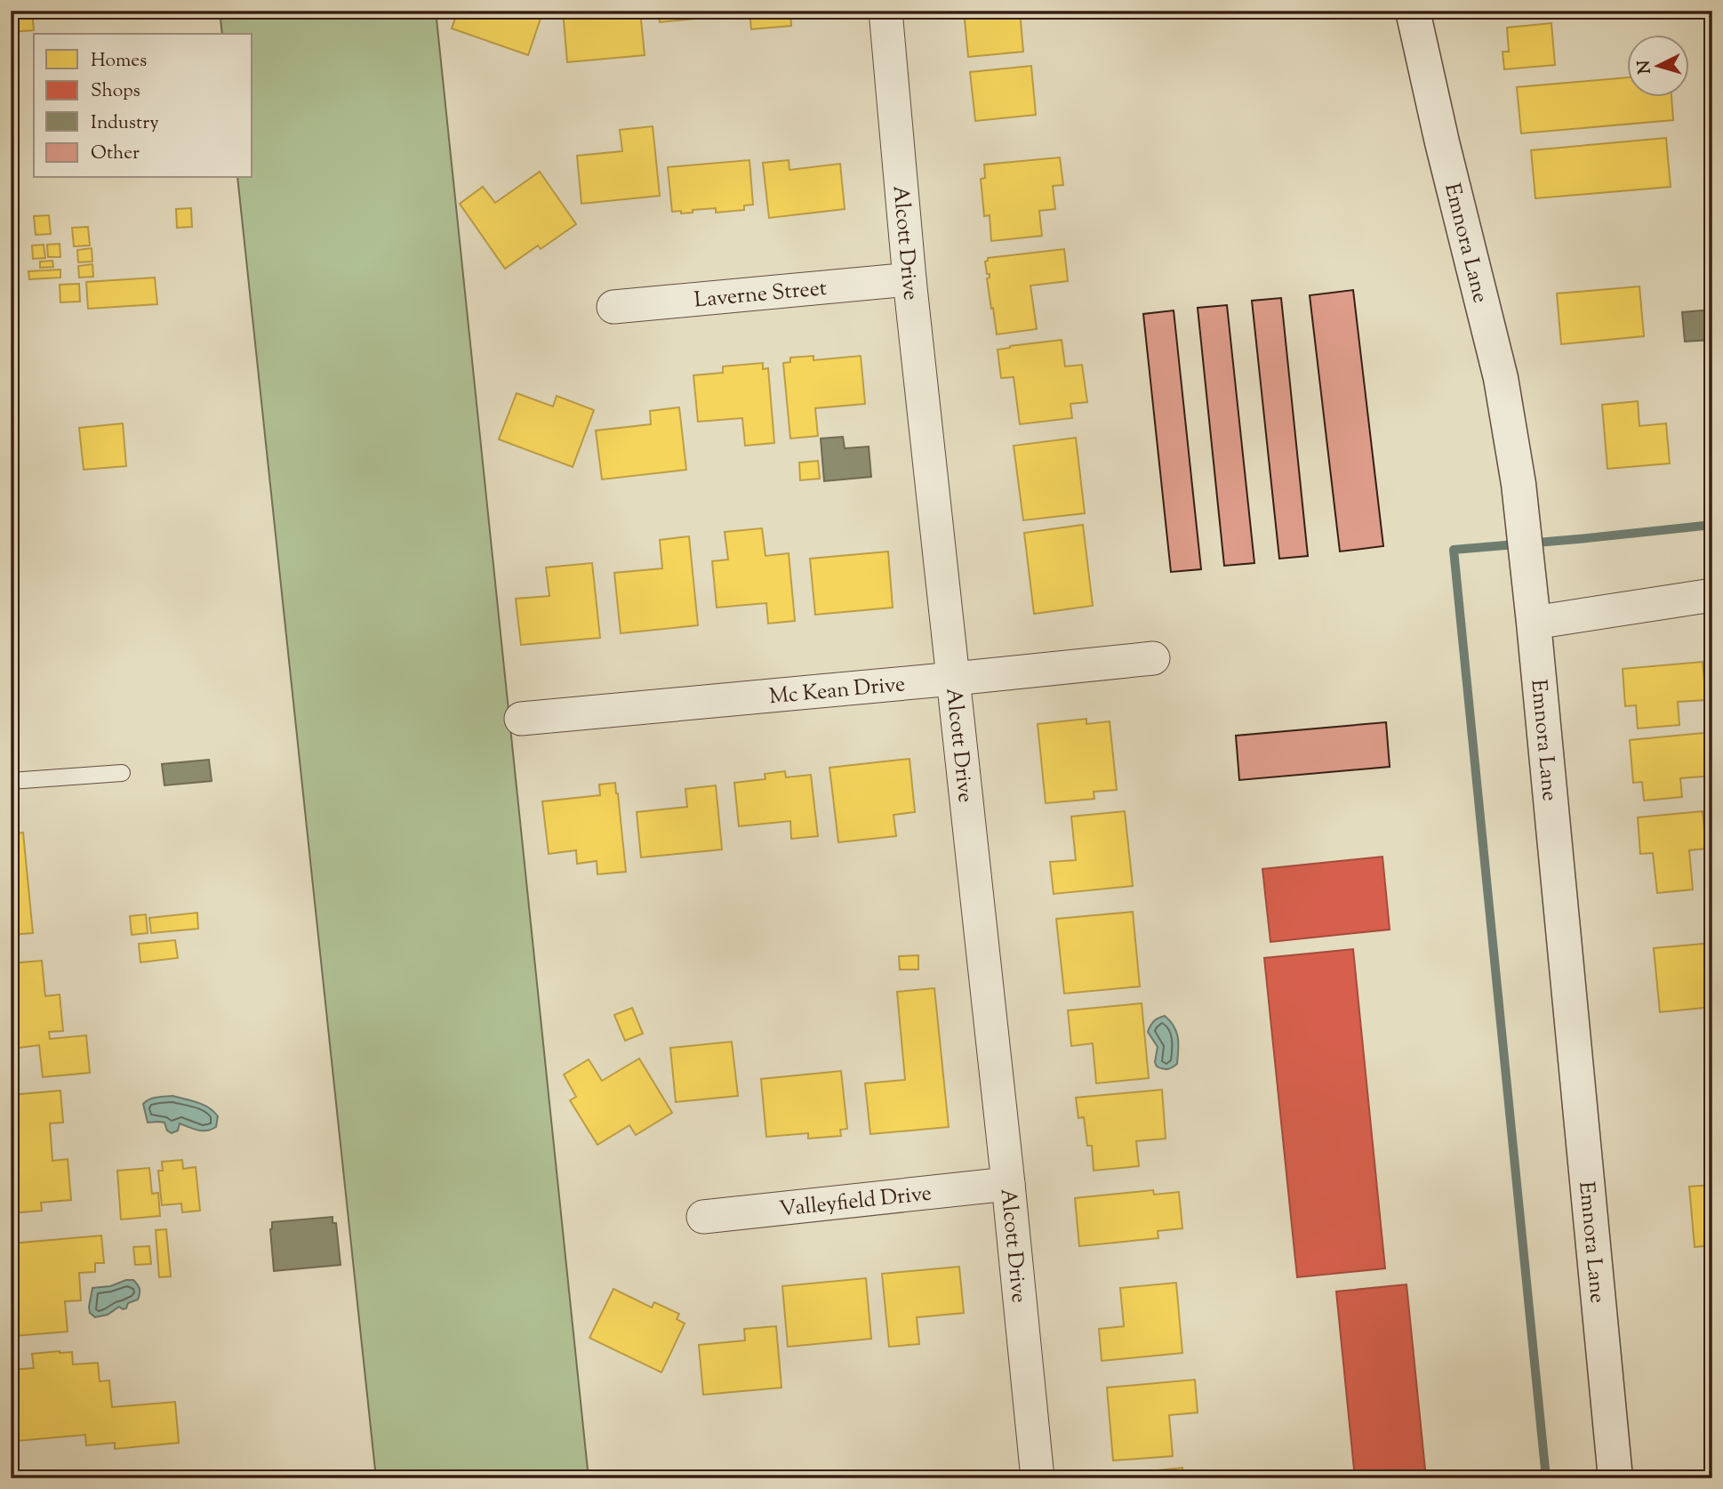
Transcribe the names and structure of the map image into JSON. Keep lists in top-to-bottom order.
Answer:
{
  "streets": {
    "street": [
      "Emnora Lane",
      "Alcott Drive",
      "Laverne Street",
      "Mc Kean Drive",
      "Valleyfield Drive"
    ]
  },
  "crossings": [
    ["Alcott Drive", "Laverne Street"],
    ["Alcott Drive", "Mc Kean Drive"],
    ["Alcott Drive", "Valleyfield Drive"]
  ],
  "legend": [
    "Homes",
    "Shops",
    "Industry",
    "Other"
  ],
  "north": "left"
}
